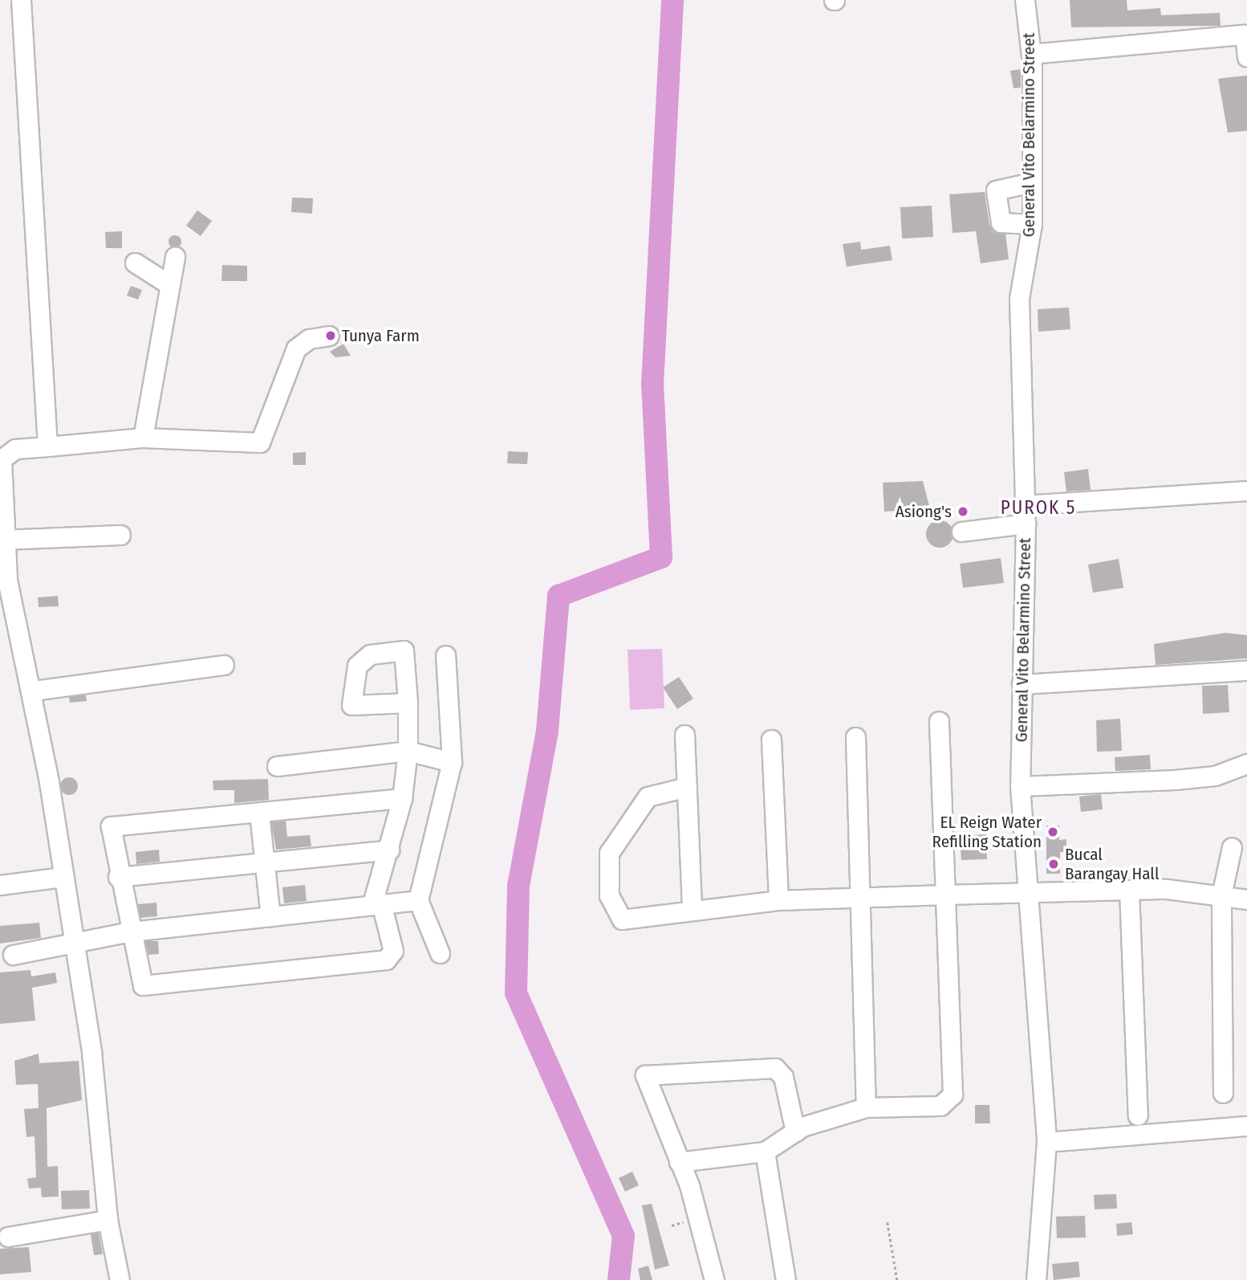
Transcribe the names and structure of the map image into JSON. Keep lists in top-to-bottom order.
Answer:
{
  "streets": {
    "street": ["General Vito Belarmino Street"]
  },
  "districts": ["PUROK 5"],
  "places": [
    "Tunya Farm",
    "Asiong's",
    "EL Reign Water Refilling Station",
    "Bucal Barangay Hall"
  ]
}
